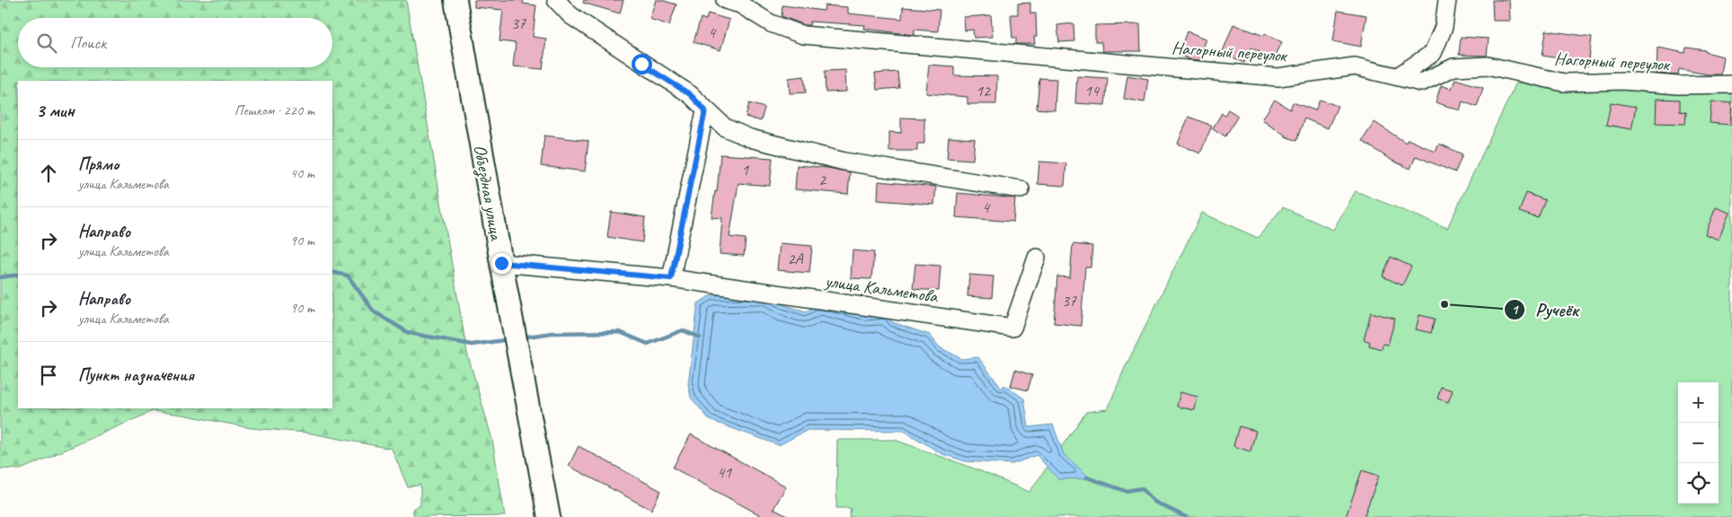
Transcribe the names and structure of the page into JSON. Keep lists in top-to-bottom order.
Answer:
{
  "streets": {
    "main road": ["Объездная улица"],
    "street": ["Нагорный переулок", "улица Кальметова"]
  },
  "crossings": [
    ["Объездная улица", "улица Кальметова"]
  ],
  "places": ["Ручеёк"],
  "house_numbers": [
    "37",
    "4",
    "12",
    "14",
    "1",
    "2",
    "4",
    "2А",
    "37",
    "41"
  ],
  "page": {
    "search": "Поиск",
    "heading": ["3 мин", "Пешком · 220 m"],
    "list": [
      ["Прямо", "улица Кальметова", "40 m"],
      ["Направо", "улица Кальметова", "90 m"],
      ["Направо", "улица Кальметова", "90 m"],
      "Пункт назначения"
    ],
    "map_buttons": ["+", "−"]
  }
}
